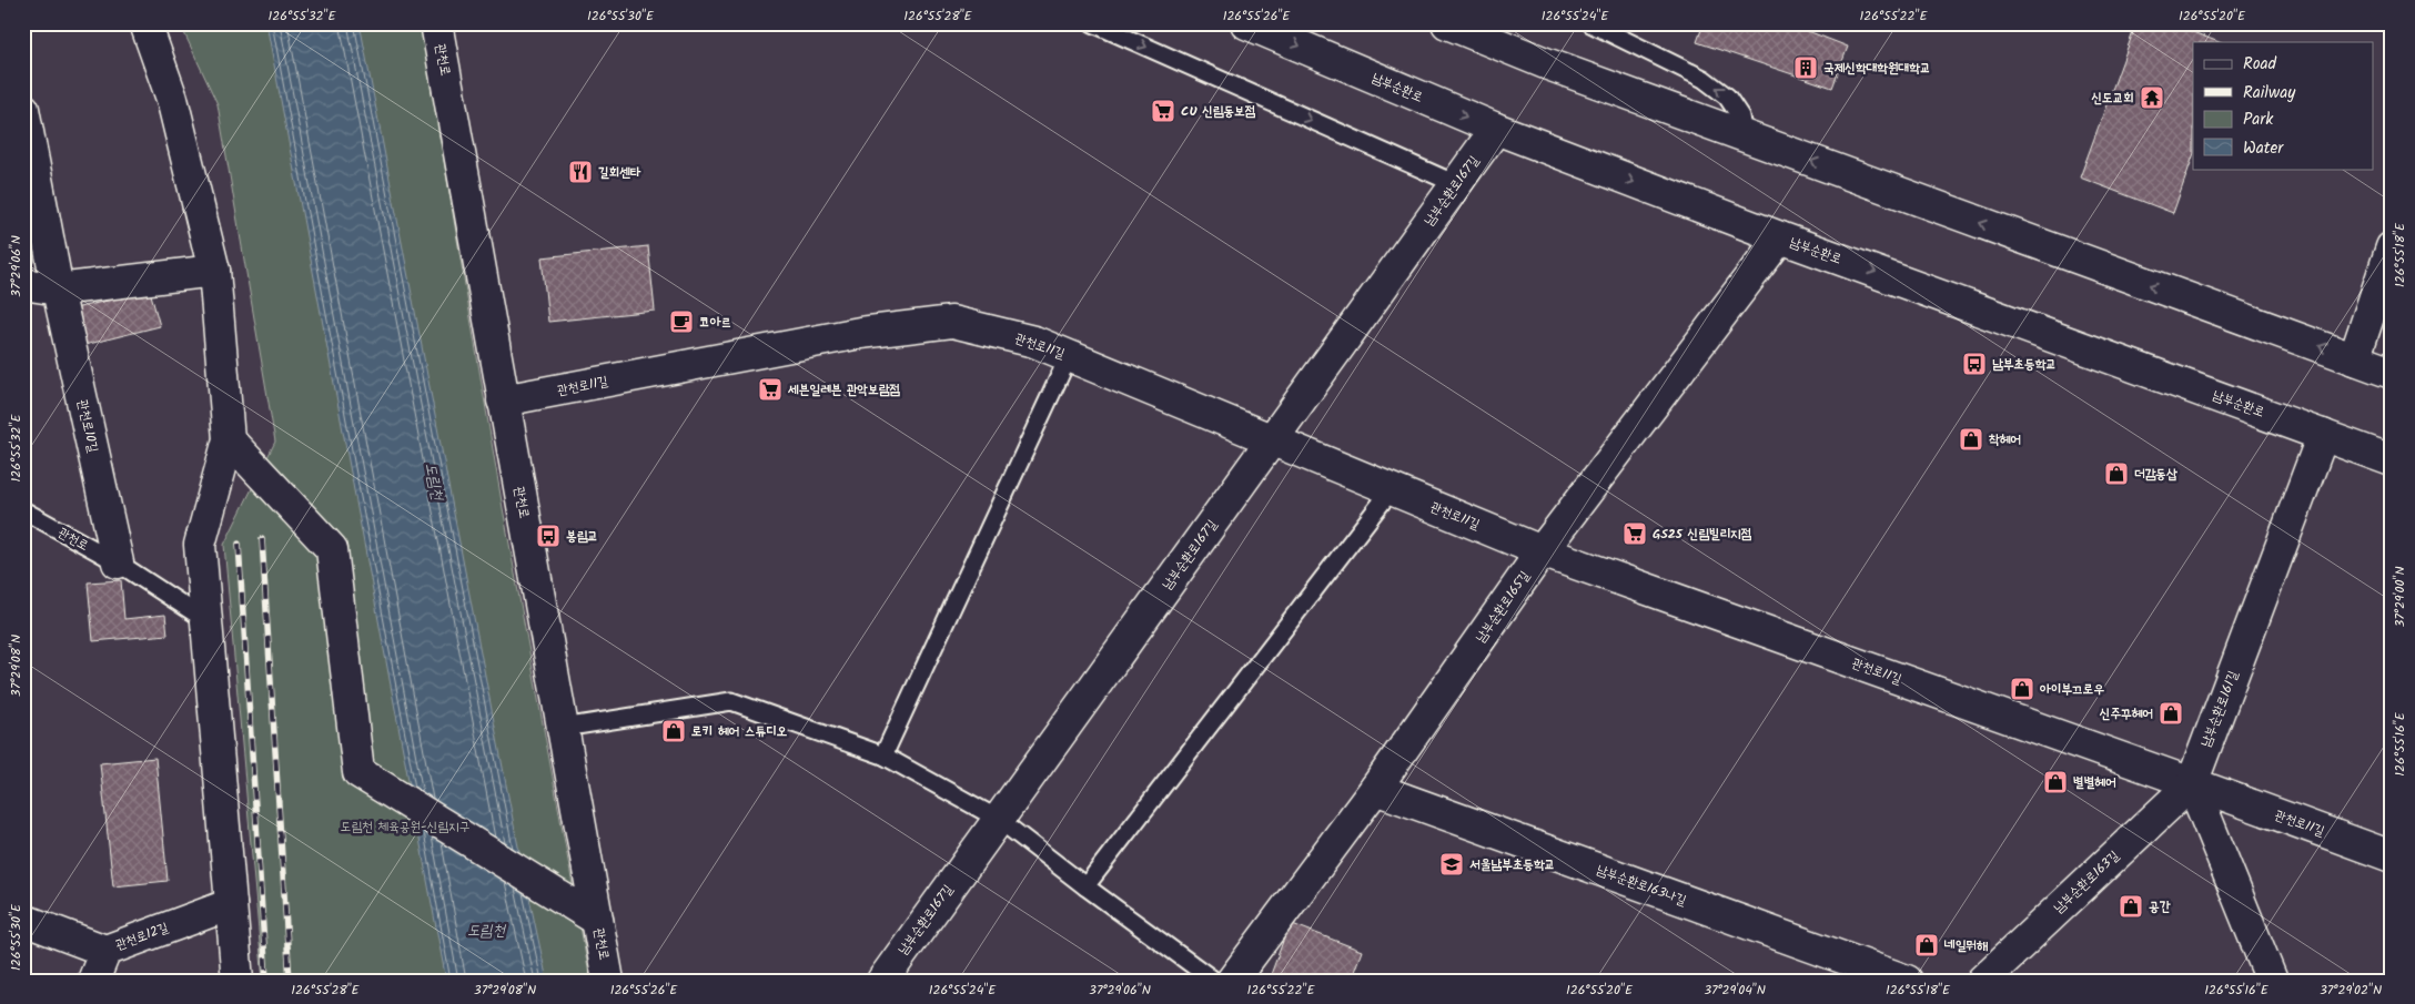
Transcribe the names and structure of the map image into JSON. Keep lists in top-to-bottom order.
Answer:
{
  "streets": {
    "street": [
      "관천로",
      "남부순환로",
      "남부순환로167길",
      "관천로11길",
      "관천로10길",
      "남부순환로165길",
      "남부순환로161길",
      "남부순환로163길",
      "남부순환로163나길",
      "관천로12길"
    ]
  },
  "crossings": [
    ["관천로", "관천로11길"],
    ["관천로", "관천로10길"],
    ["남부순환로", "남부순환로167길"],
    ["남부순환로", "남부순환로165길"],
    ["남부순환로", "남부순환로161길"],
    ["남부순환로167길", "관천로11길"],
    ["관천로11길", "남부순환로165길"],
    ["관천로11길", "남부순환로161길"],
    ["관천로11길", "남부순환로163길"],
    ["남부순환로165길", "남부순환로163나길"],
    ["남부순환로161길", "남부순환로163길"]
  ],
  "water": ["도림천"],
  "parks": ["도림천 체육공원-신림지구"],
  "places": {
    "building": ["국제신학대학원대학교"],
    "temple": ["신도교회"],
    "supermarket": ["CU 신림동보점", "세븐일레븐 관악보람점", "GS25 신림빌리지점"],
    "restaurant": ["길회센타"],
    "cafe": ["코아르"],
    "bus stop": ["남부초등학교", "봉림교"],
    "shop": [
      "착헤어",
      "더감동삽",
      "아이부끄로우",
      "신주꾸헤어",
      "로키 헤어 스튜디오",
      "별별헤어",
      "공간",
      "네일뭐해"
    ],
    "school or university": ["서울남부초등학교"]
  },
  "legend": [
    "Road",
    "Railway",
    "Park",
    "Water"
  ],
  "coordinates": [
    "126°55'32\"E",
    "126°55'30\"E",
    "126°55'28\"E",
    "126°55'26\"E",
    "126°55'24\"E",
    "126°55'22\"E",
    "126°55'20\"E",
    "126°55'18\"E",
    "37°29'06\"N",
    "37°29'00\"N",
    "37°29'08\"N",
    "126°55'16\"E",
    "37°29'04\"N",
    "37°29'02\"N"
  ]
}
